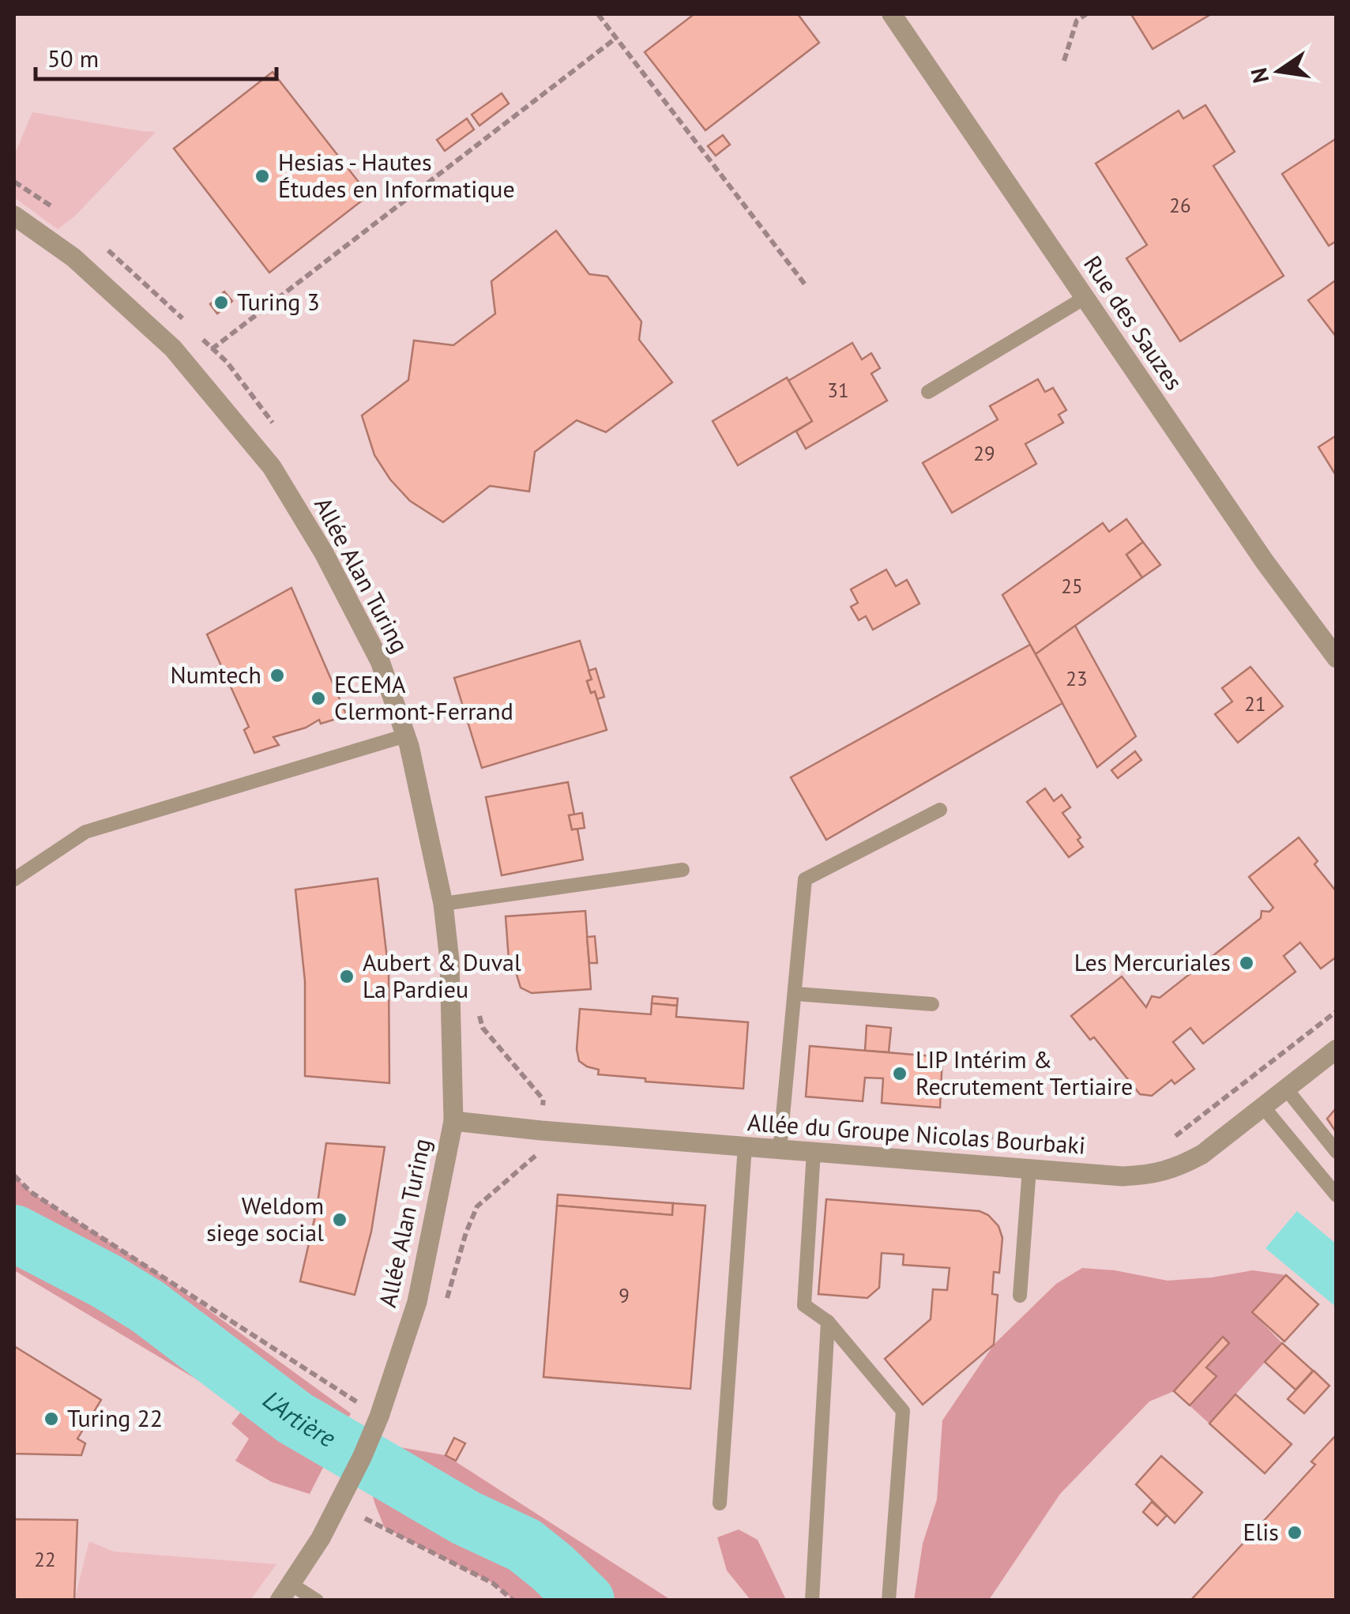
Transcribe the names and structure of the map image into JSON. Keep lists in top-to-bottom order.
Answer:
{
  "streets": {
    "street": ["Rue des Sauzes", "Allée Alan Turing", "Allée du Groupe Nicolas Bourbaki"]
  },
  "crossings": [
    ["Allée Alan Turing", "Allée du Groupe Nicolas Bourbaki"]
  ],
  "water": ["L'Artière"],
  "places": [
    "Hesias - Hautes Études en Informatique",
    "Turing 3",
    "Numtech",
    "ECEMA Clermont-Ferrand",
    "Les Mercuriales",
    "Aubert & Duval La Pardieu",
    "LIP Intérim & Recrutement Tertiaire",
    "Weldom siege social",
    "Turing 22",
    "Elis"
  ],
  "house_numbers": [
    "26",
    "31",
    "29",
    "25",
    "23",
    "21",
    "9",
    "22"
  ],
  "scale_bar": "50 m",
  "north": "left"
}
